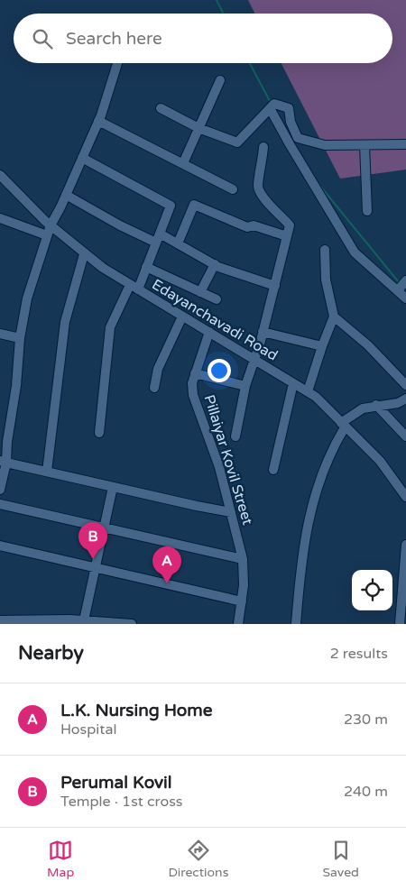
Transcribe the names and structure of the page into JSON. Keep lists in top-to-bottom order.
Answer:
{
  "streets": {
    "street": ["Edayanchavadi Road", "Pillaiyar Kovil Street"]
  },
  "crossings": [
    ["Edayanchavadi Road", "Pillaiyar Kovil Street"]
  ],
  "page": {
    "search": "Search here",
    "pins": ["B", "A"],
    "heading": ["Nearby", "2 results"],
    "list": [
      {
        "mark": "A",
        "name": "L.K. Nursing Home",
        "note": "Hospital",
        "value": "230 m"
      },
      {
        "mark": "B",
        "name": "Perumal Kovil",
        "note": "Temple · 1st cross",
        "value": "240 m"
      }
    ],
    "nav": ["Map", "Directions", "Saved"]
  }
}
